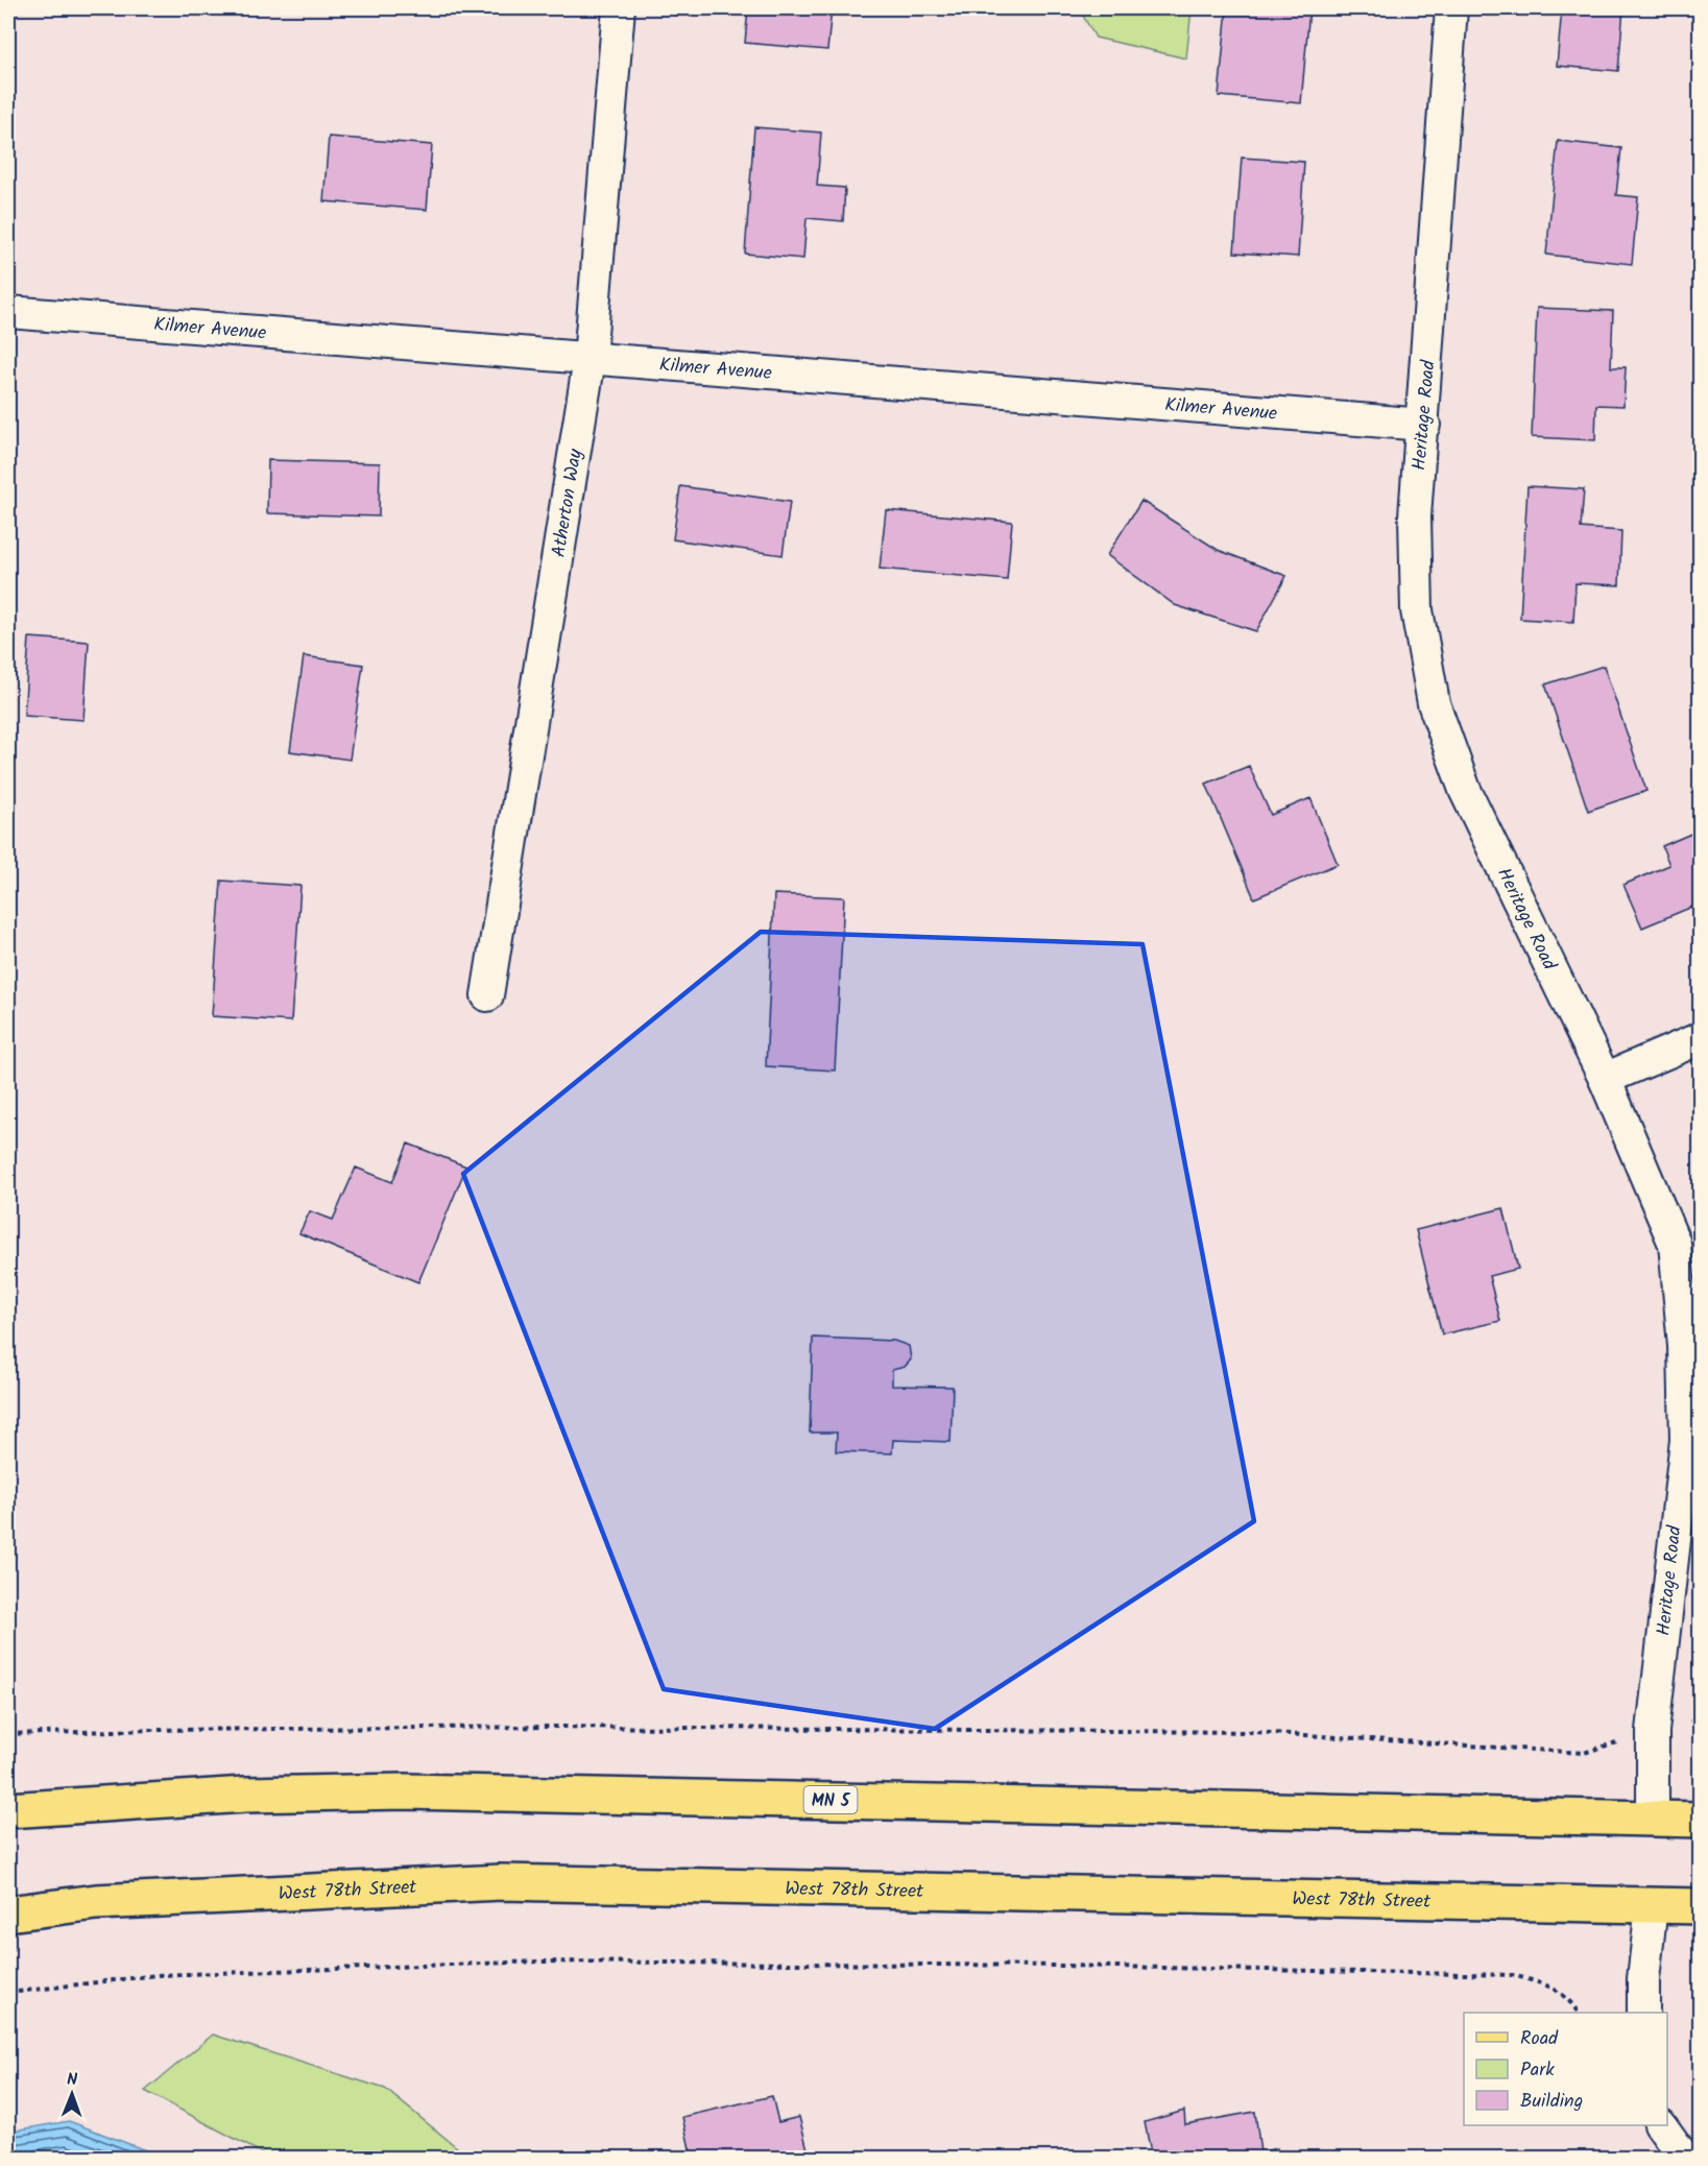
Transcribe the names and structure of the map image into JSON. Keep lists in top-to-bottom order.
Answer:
{
  "streets": {
    "main road": ["MN 5", "West 78th Street"],
    "street": ["Kilmer Avenue", "Heritage Road", "Atherton Way"]
  },
  "crossings": [
    ["Kilmer Avenue", "Heritage Road"],
    ["Kilmer Avenue", "Atherton Way"],
    ["Heritage Road", "MN 5"]
  ],
  "legend": ["Road", "Park", "Building"],
  "north": "top"
}
